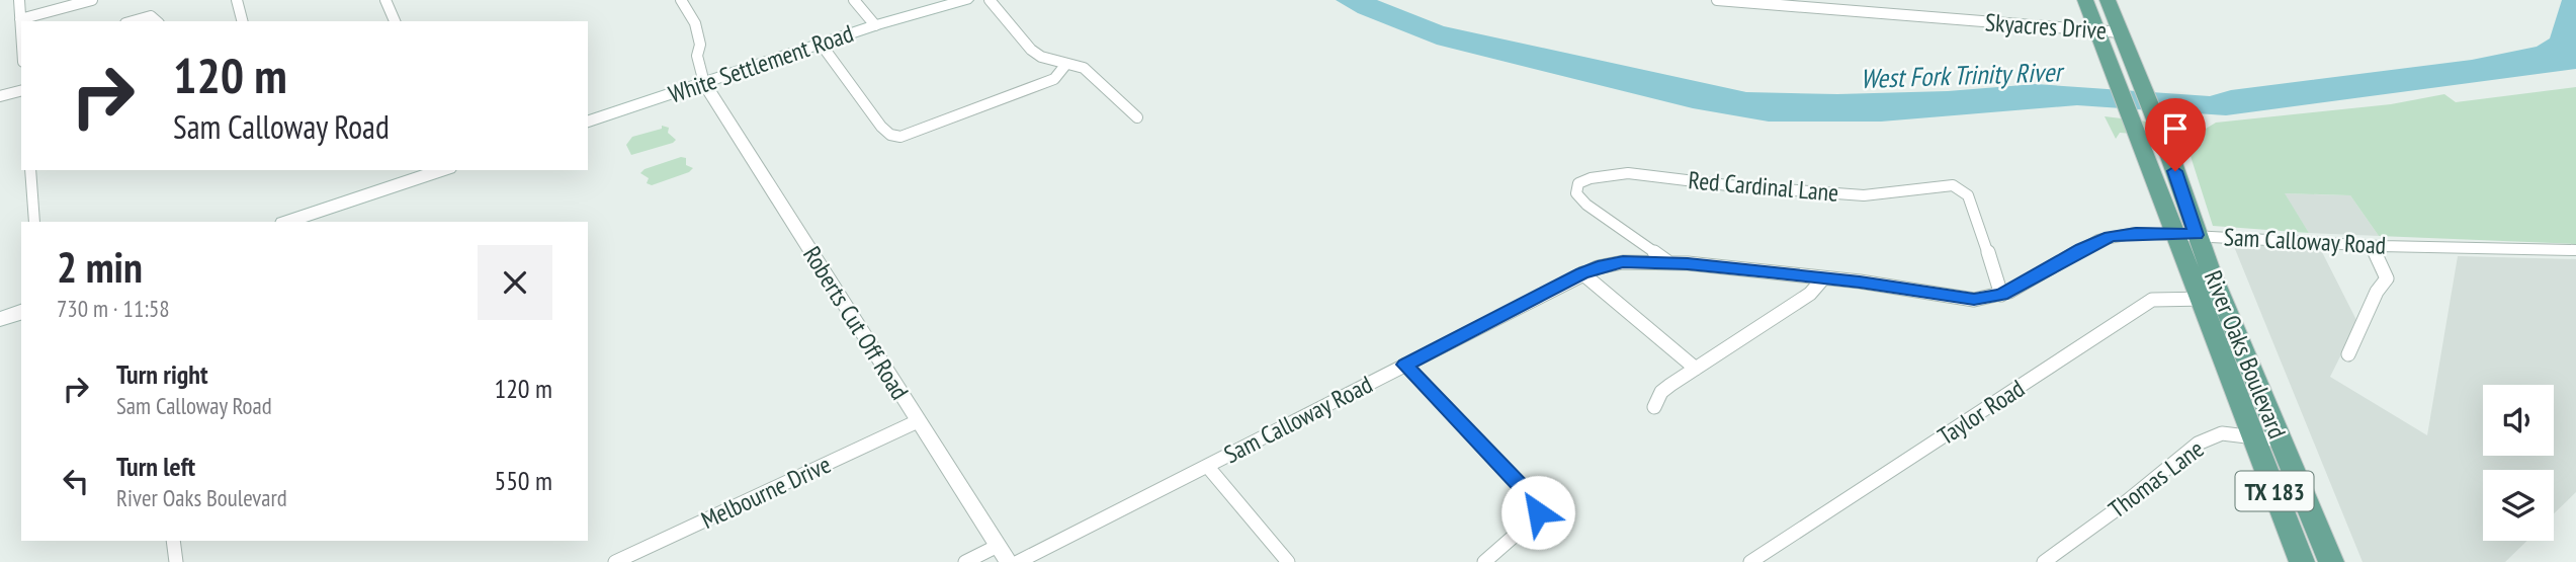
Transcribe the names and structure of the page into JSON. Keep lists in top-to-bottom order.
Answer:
{
  "streets": {
    "main road": ["White Settlement Road", "River Oaks Boulevard", "TX 183"],
    "street": [
      "Skyacres Drive",
      "Red Cardinal Lane",
      "Sam Calloway Road",
      "Roberts Cut Off Road",
      "Taylor Road",
      "Thomas Lane",
      "Melbourne Drive"
    ]
  },
  "crossings": [
    ["Skyacres Drive", "River Oaks Boulevard"],
    ["Skyacres Drive", "TX 183"],
    ["White Settlement Road", "Roberts Cut Off Road"],
    ["Red Cardinal Lane", "Sam Calloway Road"],
    ["Sam Calloway Road", "River Oaks Boulevard"],
    ["Roberts Cut Off Road", "Melbourne Drive"],
    ["River Oaks Boulevard", "Taylor Road"],
    ["River Oaks Boulevard", "Thomas Lane"],
    ["River Oaks Boulevard", "TX 183"]
  ],
  "water": ["West Fork Trinity River"],
  "page": {
    "turn": ["120 m", "Sam Calloway Road"],
    "heading": ["2 min", "730 m · 11:58"],
    "list": [
      {
        "name": "Turn right",
        "note": "Sam Calloway Road",
        "value": "120 m"
      },
      {
        "name": "Turn left",
        "note": "River Oaks Boulevard",
        "value": "550 m"
      }
    ]
  }
}
